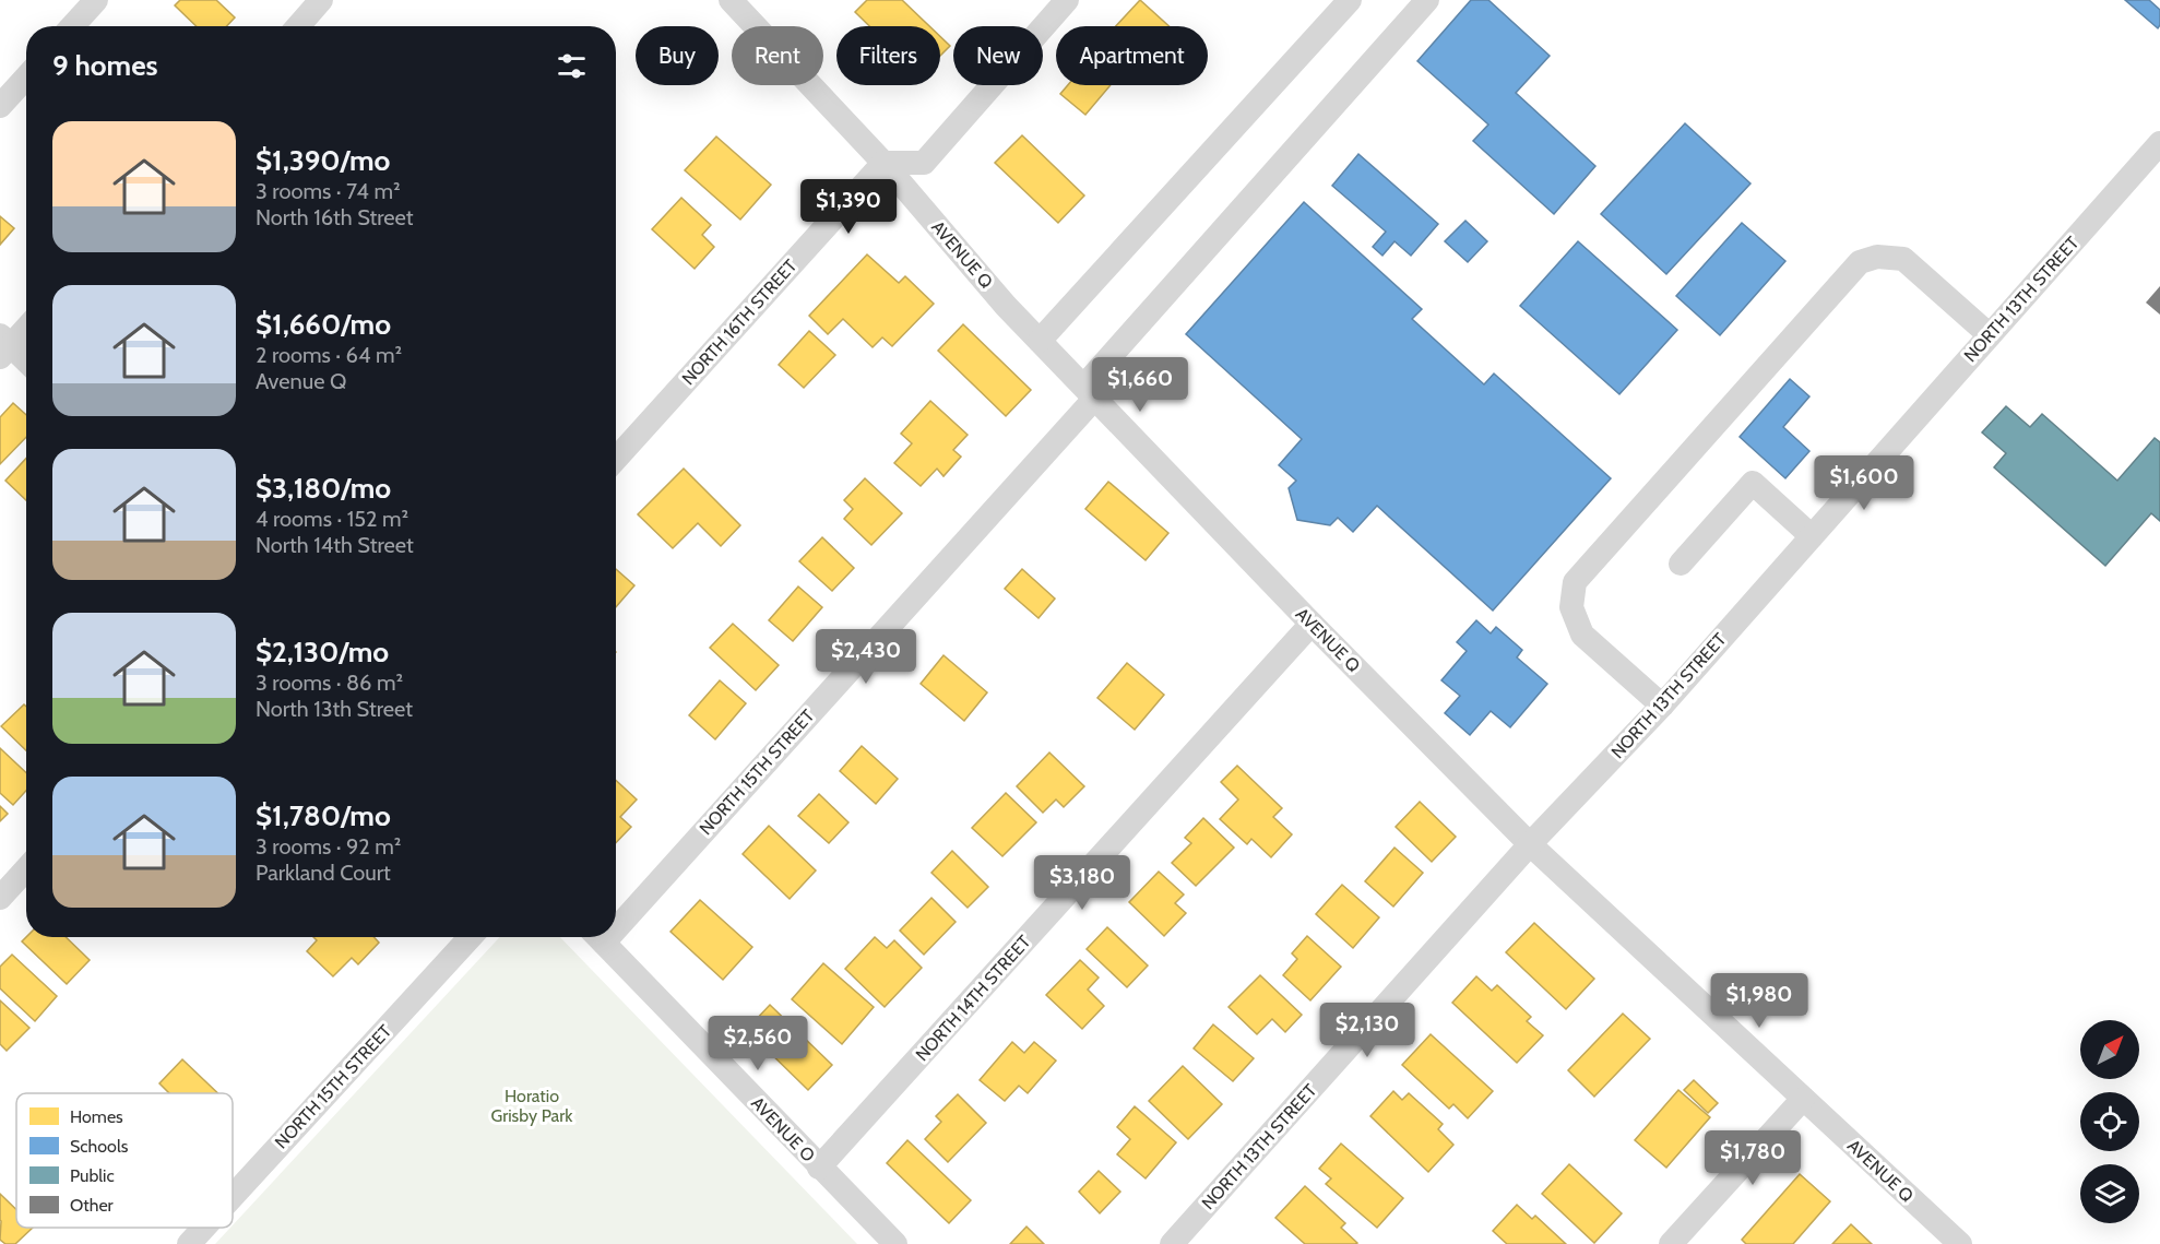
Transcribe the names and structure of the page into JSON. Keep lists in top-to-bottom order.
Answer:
{
  "streets": {
    "street": [
      "AVENUE Q",
      "NORTH 13TH STREET",
      "NORTH 16TH STREET",
      "NORTH 15TH STREET",
      "NORTH 14TH STREET",
      "AVENUE O"
    ]
  },
  "crossings": [
    ["AVENUE Q", "NORTH 13TH STREET"],
    ["AVENUE Q", "NORTH 16TH STREET"],
    ["AVENUE Q", "NORTH 15TH STREET"],
    ["AVENUE Q", "NORTH 14TH STREET"],
    ["NORTH 14TH STREET", "AVENUE O"]
  ],
  "parks": ["Horatio Grisby Park"],
  "legend": [
    "Homes",
    "Schools",
    "Public",
    "Other"
  ],
  "north": "top right",
  "page": {
    "chip": [
      "Buy",
      "Rent",
      "Filters",
      "New",
      "Apartment"
    ],
    "heading": "9 homes",
    "list": [
      {
        "name": "$1,390/mo",
        "note": "3 rooms · 74 m² · North 16th Street"
      },
      {
        "name": "$1,660/mo",
        "note": "2 rooms · 64 m² · Avenue Q"
      },
      {
        "name": "$3,180/mo",
        "note": "4 rooms · 152 m² · North 14th Street"
      },
      {
        "name": "$2,130/mo",
        "note": "3 rooms · 86 m² · North 13th Street"
      },
      {
        "name": "$1,780/mo",
        "note": "3 rooms · 92 m² · Parkland Court"
      }
    ],
    "price": [
      "$1,390",
      "$1,660",
      "$1,600",
      "$2,430",
      "$3,180",
      "$1,980",
      "$2,130",
      "$2,560",
      "$1,780"
    ]
  }
}
